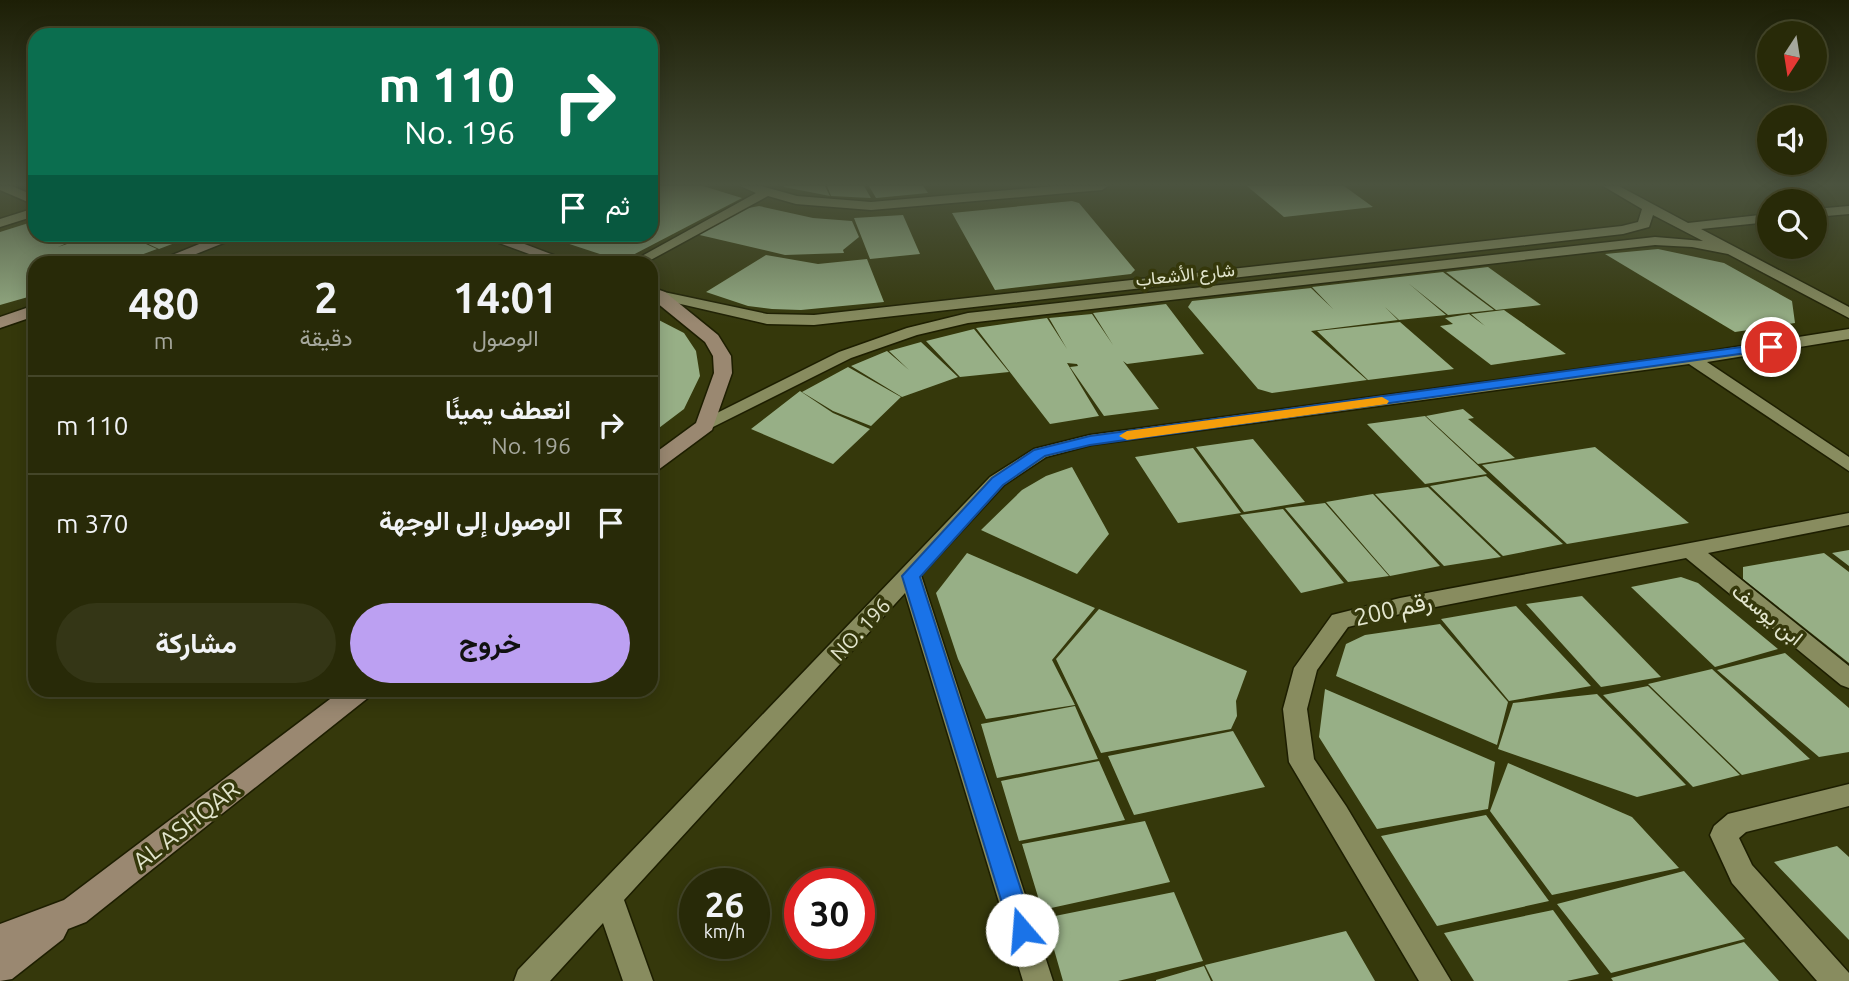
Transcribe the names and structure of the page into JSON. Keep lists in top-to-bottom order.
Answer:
{
  "streets": {
    "street": [
      "شارع الأشعاب",
      "رقم 200",
      "ابن يوسف",
      "NO. 196",
      "AL ASHQAR"
    ]
  },
  "crossings": [
    ["رقم 200", "ابن يوسف"]
  ],
  "north": "bottom",
  "page": {
    "turn": ["110 m", "No. 196"],
    "then": "ثم",
    "eta": [
      "14:01",
      "الوصول",
      "2",
      "دقيقة",
      "480",
      "m"
    ],
    "list": [
      {
        "name": "انعطف يمينًا",
        "note": "No. 196",
        "value": "110 m"
      },
      {
        "name": "الوصول إلى الوجهة",
        "value": "370 m"
      }
    ],
    "buttons": ["خروج", "مشاركة"],
    "speed": "26 km/h",
    "limit": "30"
  }
}
